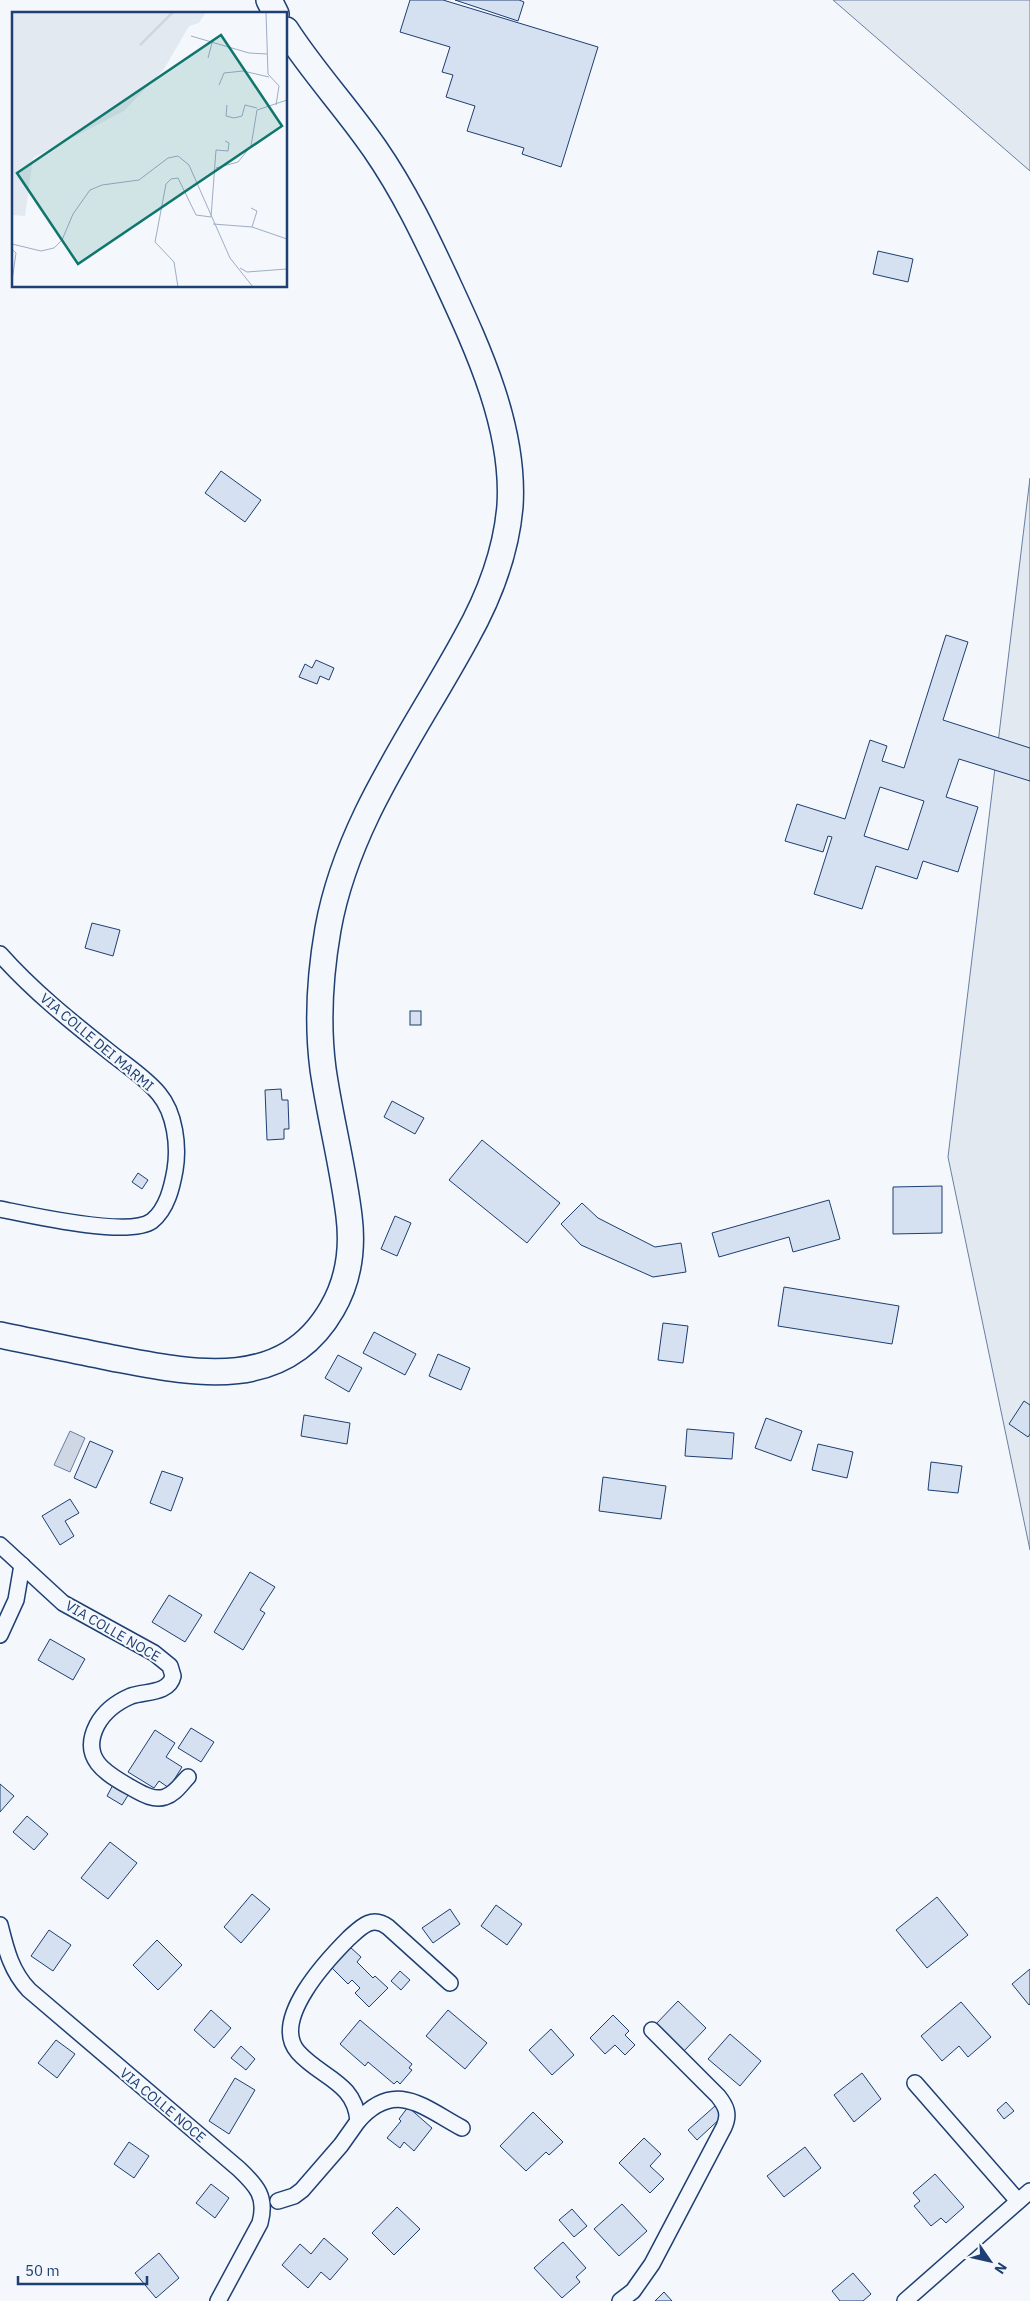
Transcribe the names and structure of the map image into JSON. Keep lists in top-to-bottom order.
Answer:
{
  "streets": {
    "street": ["VIA COLLE DEI MARMI", "VIA COLLE NOCE"]
  },
  "scale_bar": "50 m",
  "north": "bottom right"
}
